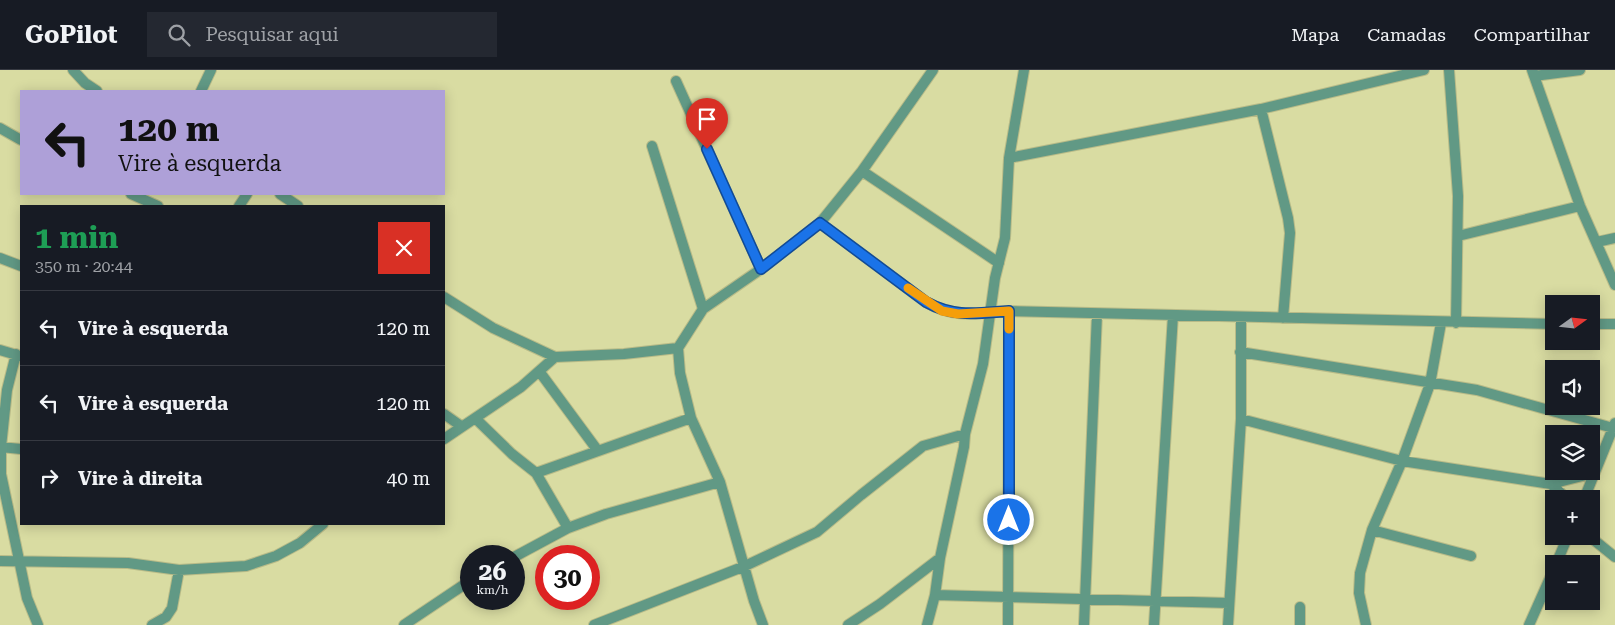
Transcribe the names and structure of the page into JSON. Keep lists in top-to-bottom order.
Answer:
{
  "north": "right",
  "page": {
    "header": "GoPilot",
    "search": "Pesquisar aqui",
    "nav": ["Mapa", "Camadas", "Compartilhar"],
    "turn": ["120 m", "Vire à esquerda"],
    "heading": ["1 min", "350 m · 20:44"],
    "list": [
      {
        "name": "Vire à esquerda",
        "value": "120 m"
      },
      {
        "name": "Vire à esquerda",
        "value": "120 m"
      },
      {
        "name": "Vire à direita",
        "value": "40 m"
      }
    ],
    "map_buttons": ["+", "−"],
    "speed": "26 km/h",
    "limit": "30"
  }
}
